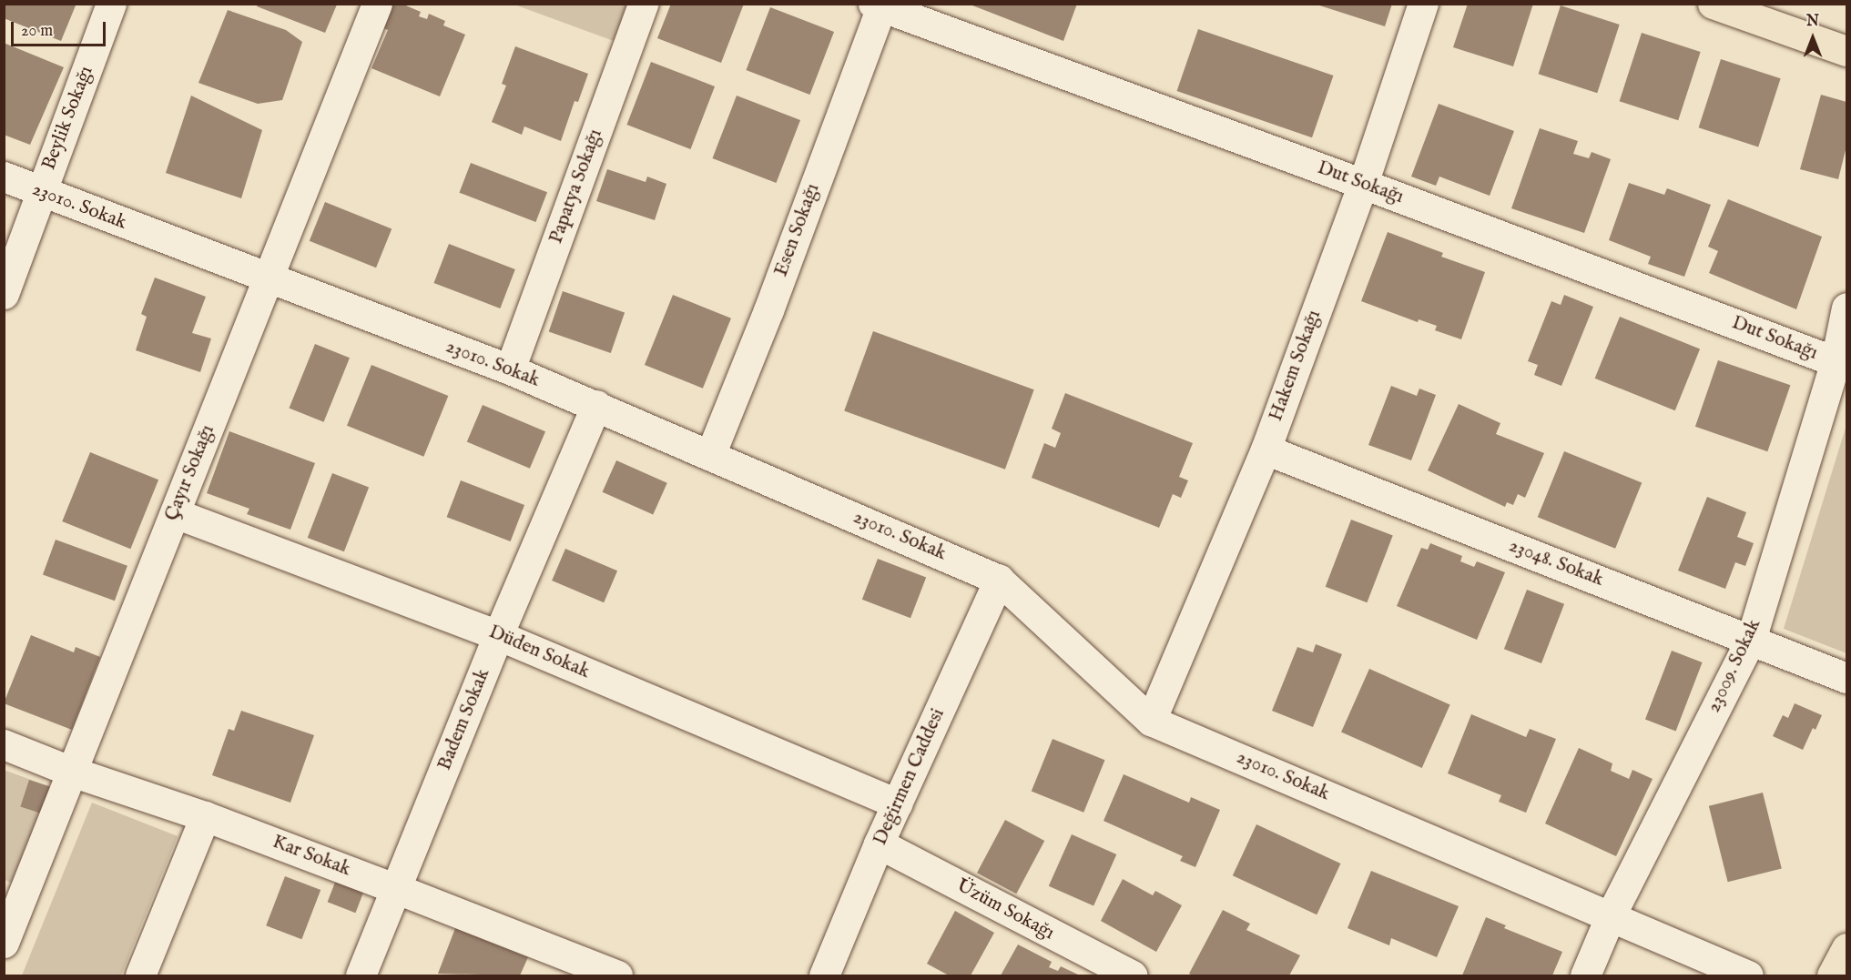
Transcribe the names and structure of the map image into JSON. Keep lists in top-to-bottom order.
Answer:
{
  "streets": {
    "street": [
      "Beylik Sokağı",
      "Dut Sokağı",
      "Papatya Sokağı",
      "23010. Sokak",
      "Esen Sokağı",
      "Hakem Sokağı",
      "Çayır Sokağı",
      "23048. Sokak",
      "Düden Sokak",
      "23009. Sokak",
      "Badem Sokak",
      "Değirmen Caddesi",
      "Kar Sokak",
      "Üzüm Sokağı"
    ]
  },
  "crossings": [
    ["Beylik Sokağı", "23010. Sokak"],
    ["Dut Sokağı", "Esen Sokağı"],
    ["Dut Sokağı", "Hakem Sokağı"],
    ["Dut Sokağı", "23009. Sokak"],
    ["Papatya Sokağı", "23010. Sokak"],
    ["23010. Sokak", "Esen Sokağı"],
    ["23010. Sokak", "Hakem Sokağı"],
    ["23010. Sokak", "Çayır Sokağı"],
    ["23010. Sokak", "23009. Sokak"],
    ["23010. Sokak", "Badem Sokak"],
    ["23010. Sokak", "Değirmen Caddesi"],
    ["Hakem Sokağı", "23048. Sokak"],
    ["Çayır Sokağı", "Düden Sokak"],
    ["Çayır Sokağı", "Kar Sokak"],
    ["23048. Sokak", "23009. Sokak"],
    ["Düden Sokak", "Badem Sokak"],
    ["Düden Sokak", "Değirmen Caddesi"],
    ["Badem Sokak", "Kar Sokak"],
    ["Değirmen Caddesi", "Üzüm Sokağı"]
  ],
  "scale_bar": "20 m",
  "north": "top"
}
